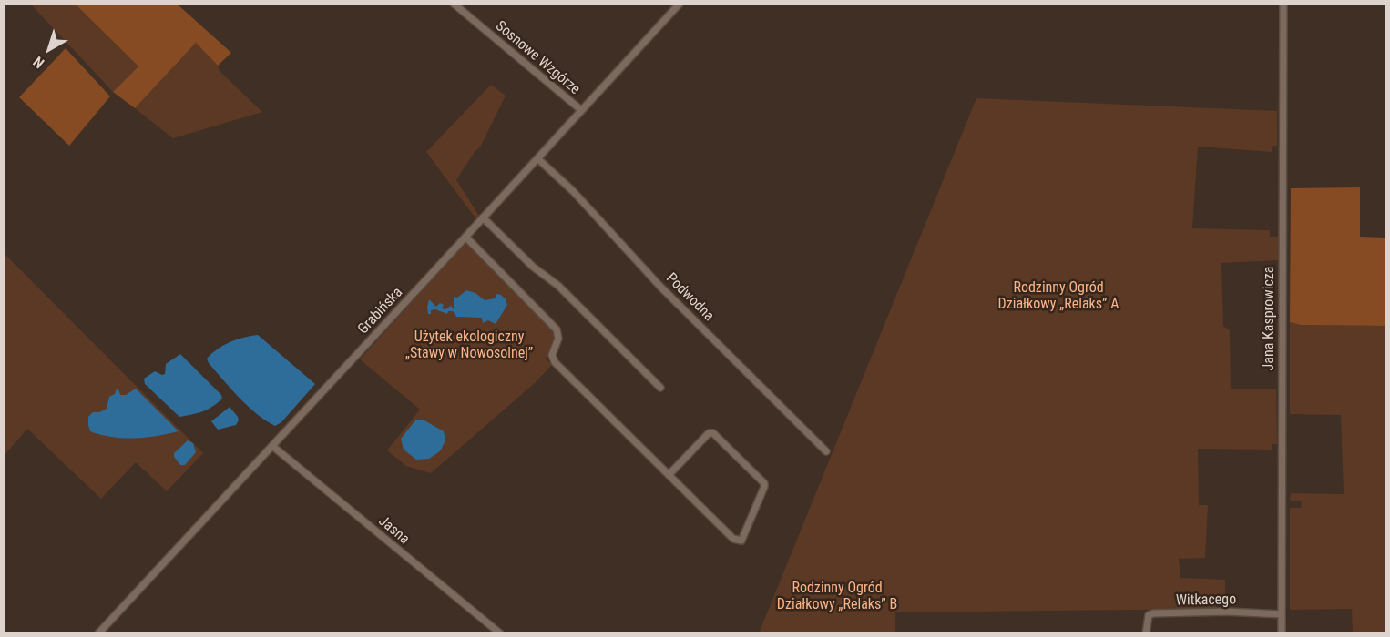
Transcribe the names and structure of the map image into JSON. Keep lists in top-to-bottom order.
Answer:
{
  "streets": {
    "street": [
      "Sosnowe Wzgórze",
      "Podwodna",
      "Grabińska",
      "Jana Kasprowicza",
      "Jasna",
      "Witkacego"
    ]
  },
  "crossings": [
    ["Sosnowe Wzgórze", "Grabińska"],
    ["Podwodna", "Grabińska"],
    ["Grabińska", "Jasna"],
    ["Jana Kasprowicza", "Witkacego"]
  ],
  "parks": ["Rodzinny Ogród Działkowy „Relaks” A", "Użytek ekologiczny „Stawy w Nowosolnej”", "Rodzinny Ogród Działkowy „Relaks” B"],
  "north": "bottom left"
}
